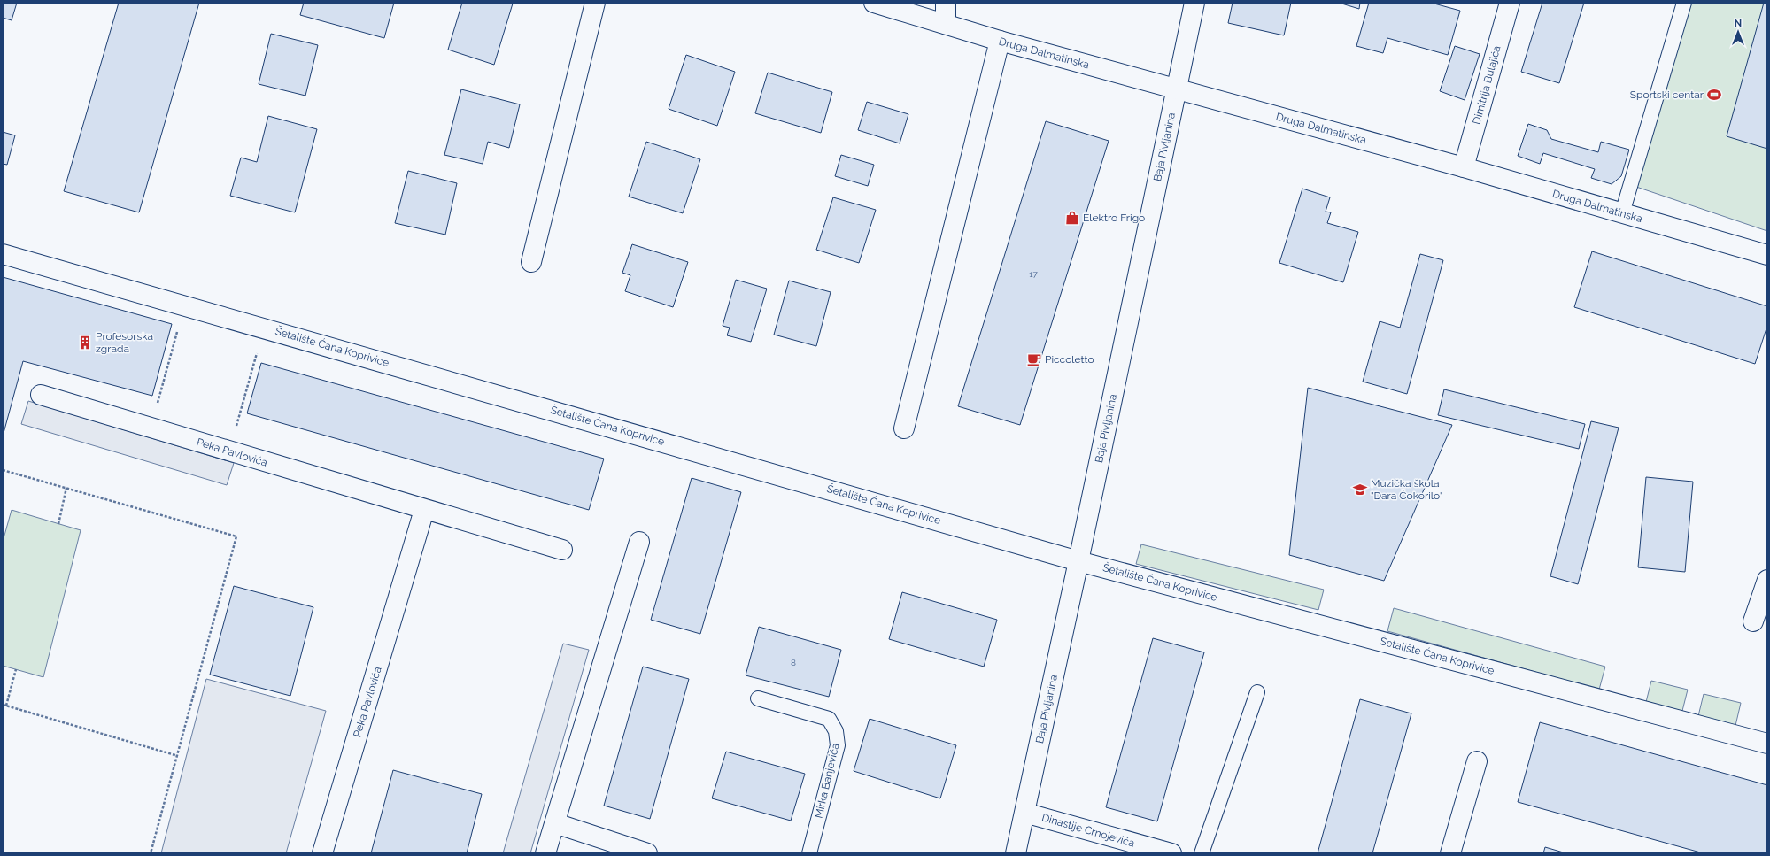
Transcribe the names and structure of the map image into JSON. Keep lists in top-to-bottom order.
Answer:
{
  "streets": {
    "street": [
      "Druga Dalmatinska",
      "Dimitrija Bulajića",
      "Baja Pivljanina",
      "Šetalište Ćana Koprivice",
      "Peka Pavlovića",
      "Dinastije Crnojevića"
    ],
    "lane": ["Mirka Banjevića"]
  },
  "crossings": [
    ["Druga Dalmatinska", "Dimitrija Bulajića"],
    ["Druga Dalmatinska", "Baja Pivljanina"],
    ["Baja Pivljanina", "Šetalište Ćana Koprivice"],
    ["Baja Pivljanina", "Dinastije Crnojevića"]
  ],
  "places": {
    "sports": ["Sportski centar"],
    "shop": ["Elektro Frigo"],
    "building": ["Profesorska zgrada"],
    "cafe": ["Piccoletto"],
    "school or university": ["Muzička škola \"Dara Čokorilo\""]
  },
  "house_numbers": ["17", "8"],
  "north": "top"
}
